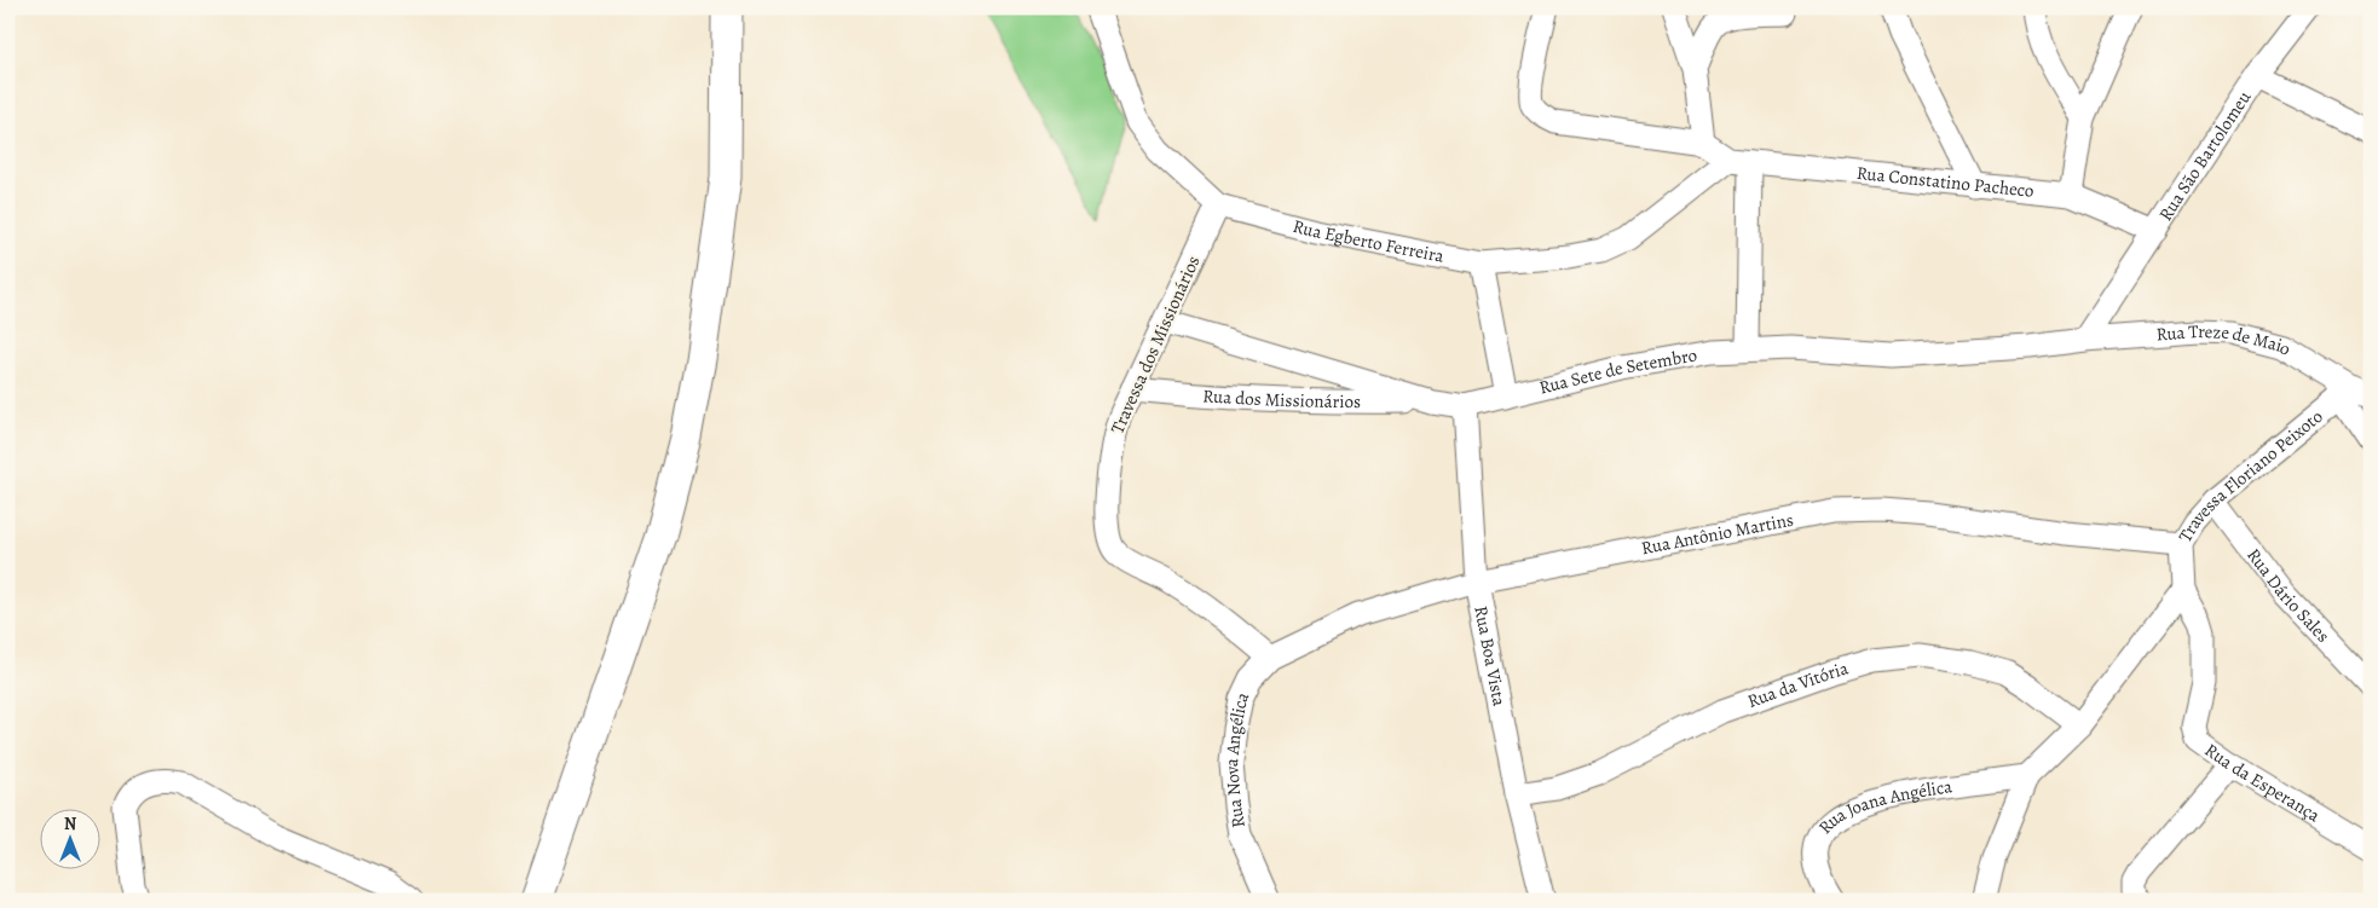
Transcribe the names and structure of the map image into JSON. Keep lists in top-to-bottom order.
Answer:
{
  "streets": {
    "street": [
      "Rua São Bartolomeu",
      "Rua Constatino Pacheco",
      "Rua Egberto Ferreira",
      "Travessa dos Missionários",
      "Rua Treze de Maio",
      "Rua Sete de Setembro",
      "Rua dos Missionários",
      "Travessa Floriano Peixoto",
      "Rua Antônio Martins",
      "Rua Dário Sales",
      "Rua Boa Vista",
      "Rua da Vitória",
      "Rua Nova Angélica",
      "Rua da Esperança",
      "Rua Joana Angélica"
    ]
  },
  "crossings": [
    ["Rua São Bartolomeu", "Rua Constatino Pacheco"],
    ["Rua São Bartolomeu", "Rua Treze de Maio"],
    ["Rua São Bartolomeu", "Rua Sete de Setembro"],
    ["Rua Constatino Pacheco", "Rua Egberto Ferreira"],
    ["Rua Egberto Ferreira", "Travessa dos Missionários"],
    ["Travessa dos Missionários", "Rua Sete de Setembro"],
    ["Travessa dos Missionários", "Rua dos Missionários"],
    ["Travessa dos Missionários", "Rua Antônio Martins"],
    ["Travessa dos Missionários", "Rua Nova Angélica"],
    ["Rua Treze de Maio", "Rua Sete de Setembro"],
    ["Rua Treze de Maio", "Travessa Floriano Peixoto"],
    ["Rua Sete de Setembro", "Rua dos Missionários"],
    ["Rua Sete de Setembro", "Rua Boa Vista"],
    ["Travessa Floriano Peixoto", "Rua Antônio Martins"],
    ["Travessa Floriano Peixoto", "Rua Dário Sales"],
    ["Travessa Floriano Peixoto", "Rua da Esperança"],
    ["Rua Antônio Martins", "Rua Boa Vista"],
    ["Rua Antônio Martins", "Rua Nova Angélica"],
    ["Rua Boa Vista", "Rua da Vitória"]
  ],
  "north": "top"
}
